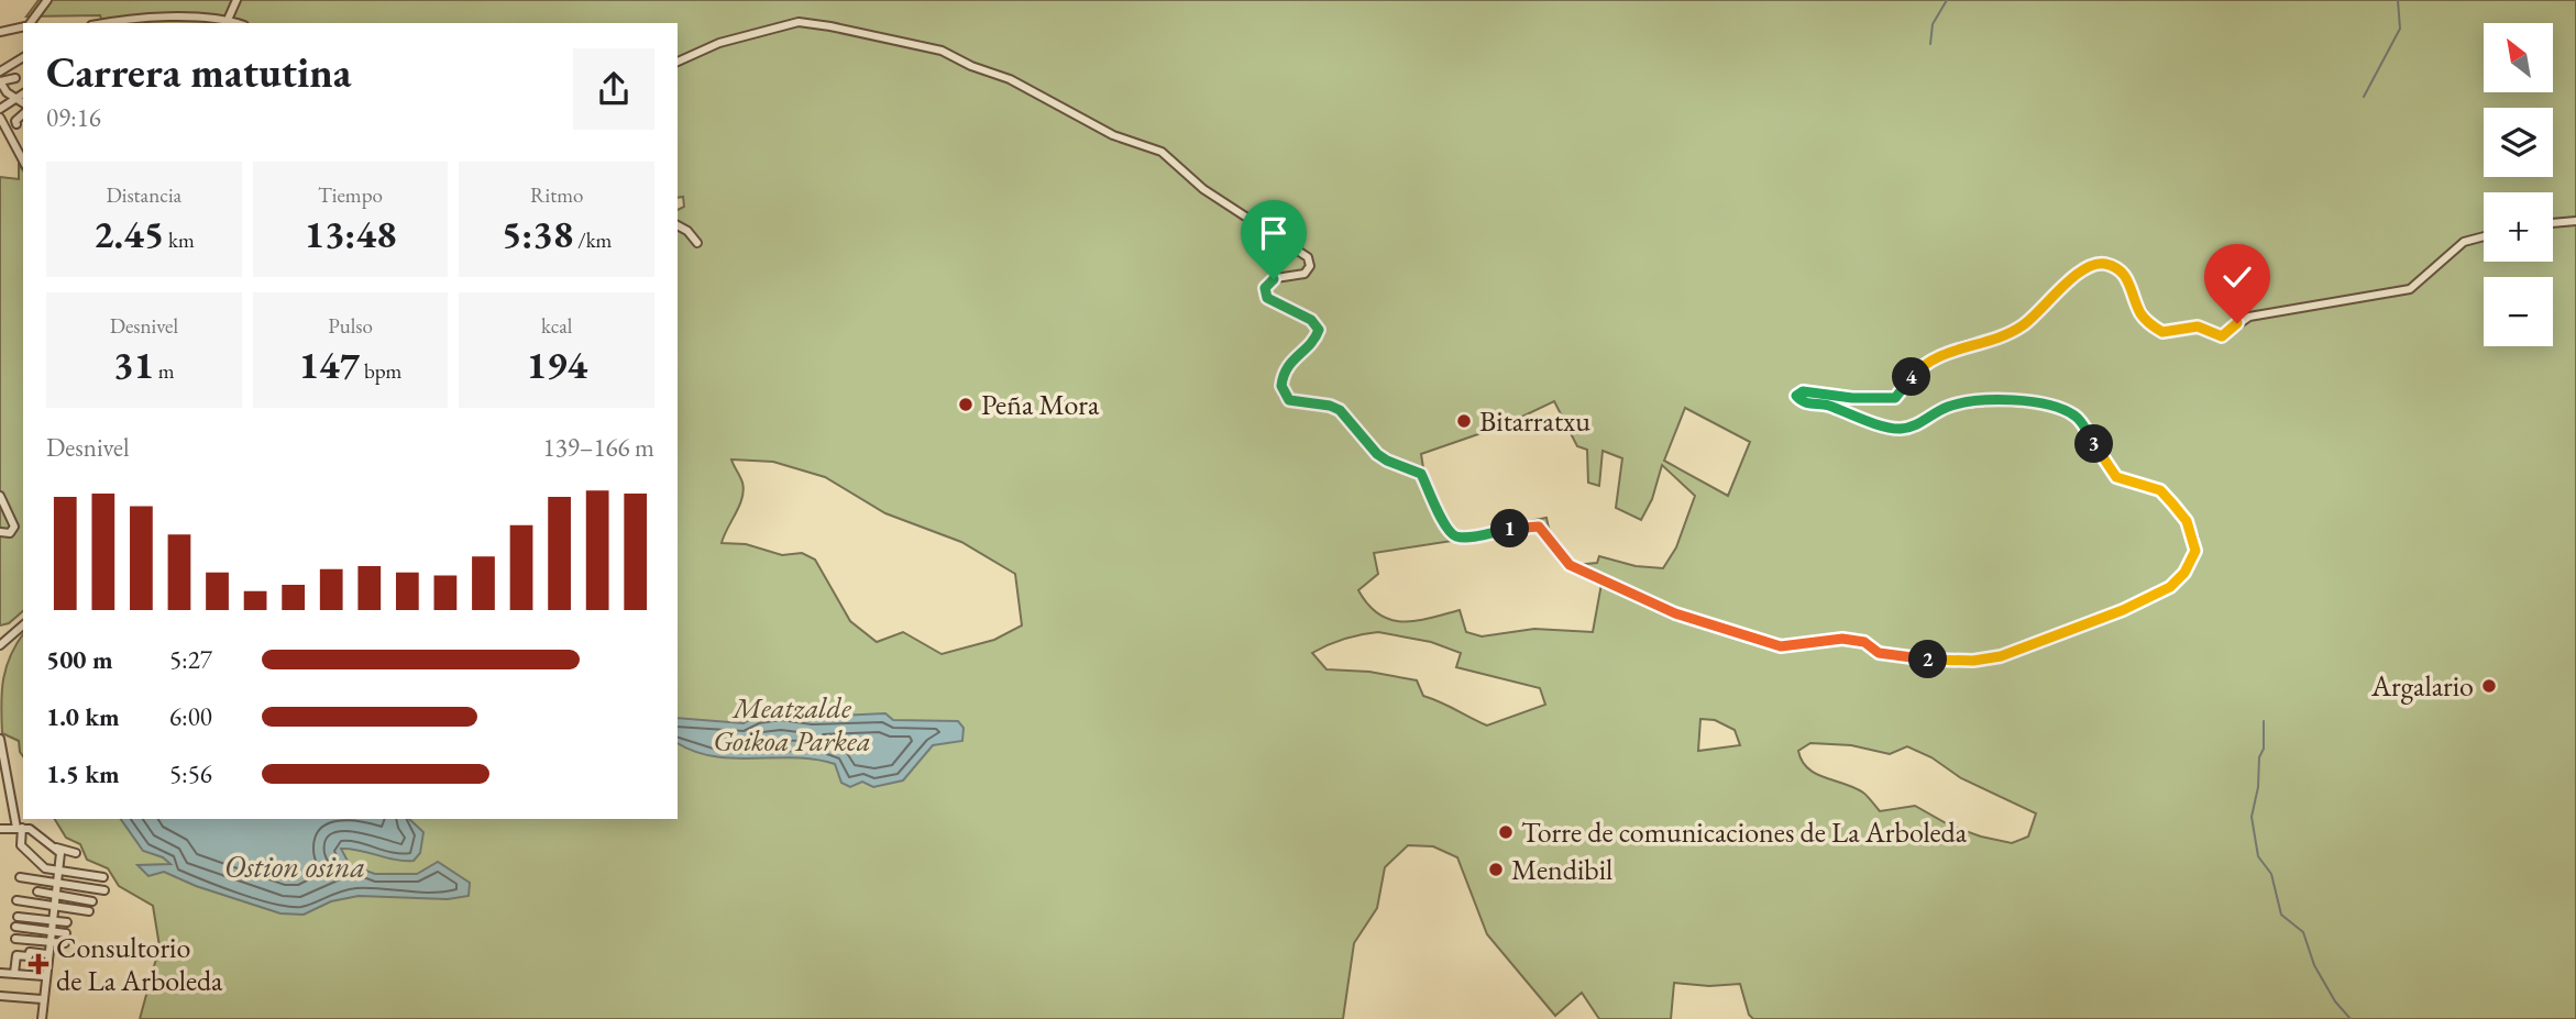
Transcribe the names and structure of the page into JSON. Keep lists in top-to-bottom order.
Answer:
{
  "water": ["Ostion osina"],
  "parks": ["Meatzalde Goikoa Parkea"],
  "places": {
    "other": [
      "Peña Mora",
      "Bitarratxu",
      "Argalario",
      "Torre de comunicaciones de La Arboleda",
      "Mendibil"
    ],
    "health": ["Consultorio de La Arboleda"]
  },
  "north": "top left",
  "page": {
    "map_buttons": ["+", "−"],
    "heading": ["Carrera matutina", "09:16"],
    "stats": [
      ["Distancia", "2.45 km"],
      ["Tiempo", "13:48"],
      ["Ritmo", "5:38 /km"],
      ["Desnivel", "31 m"],
      ["Pulso", "147 bpm"],
      ["kcal", "194"]
    ],
    "pins": [
      "4",
      "3",
      "1",
      "2"
    ],
    "chart": ["Desnivel", "139–166 m"],
    "list": [
      {
        "name": "500 m",
        "note": "5:27"
      },
      {
        "name": "1.0 km",
        "note": "6:00"
      },
      {
        "name": "1.5 km",
        "note": "5:56"
      }
    ]
  }
}
